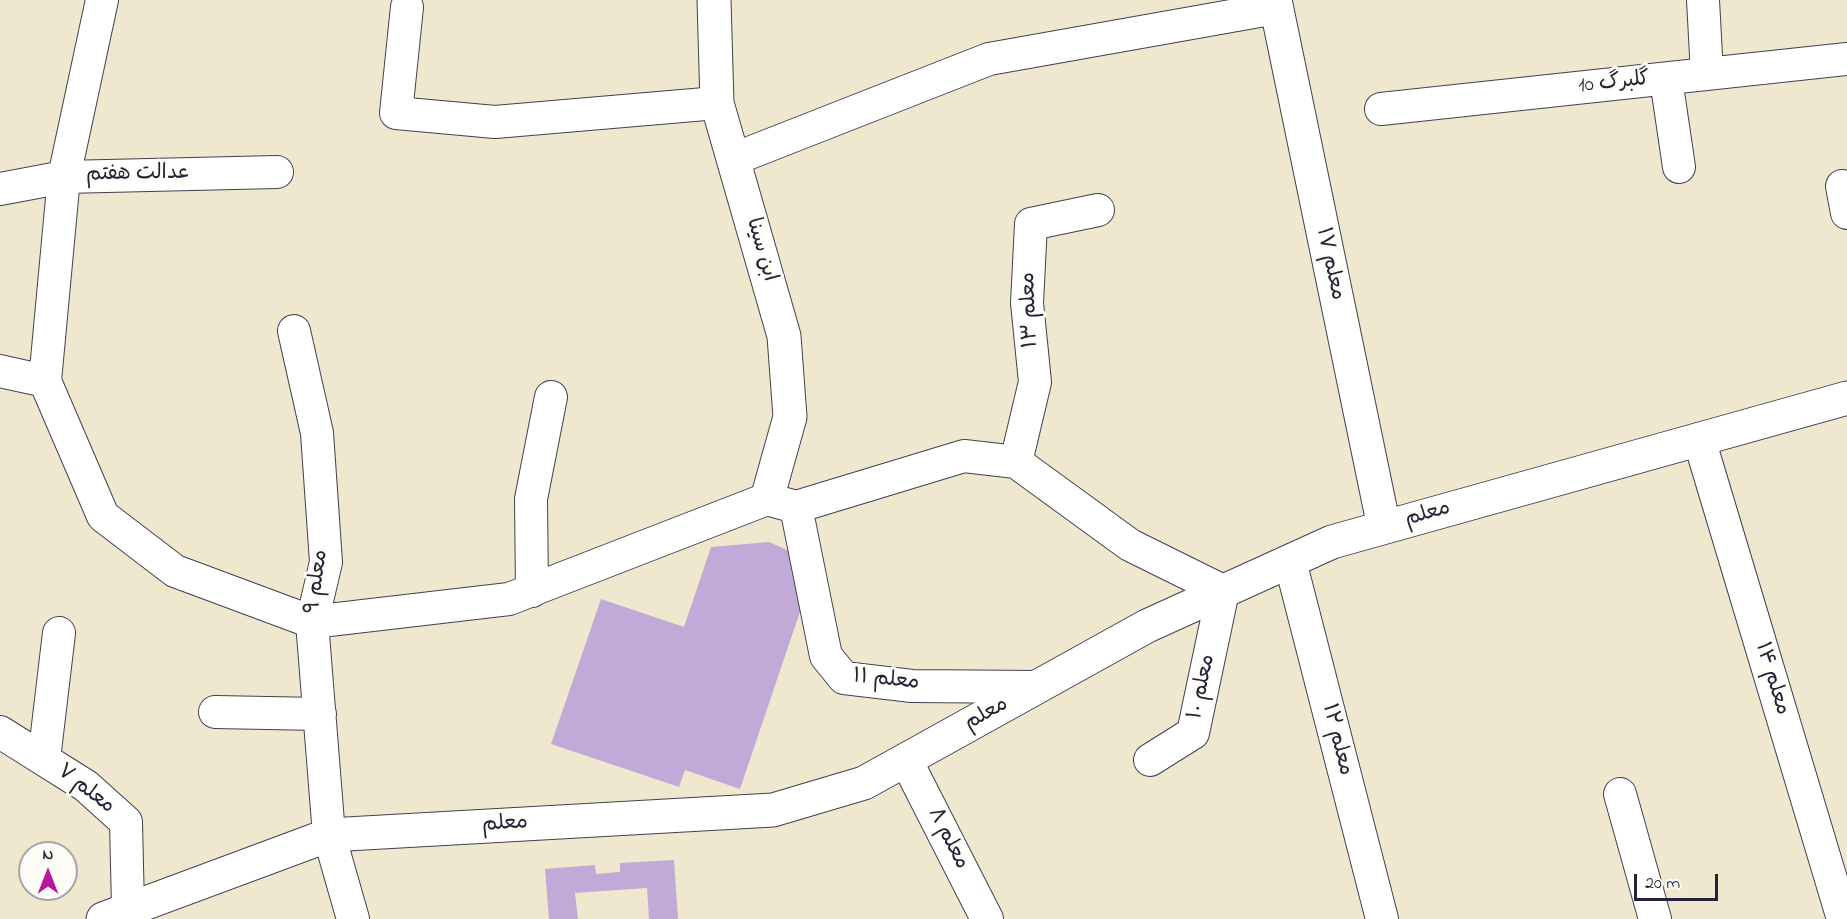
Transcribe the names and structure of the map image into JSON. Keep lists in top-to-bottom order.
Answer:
{
  "streets": {
    "street": [
      "گلبرگ 10",
      "عدالت هفتم",
      "ابن سینا",
      "معلم ۱۷",
      "معلم ۱۳",
      "معلم",
      "معلم ۹",
      "معلم ۱۴",
      "معلم ۱۱",
      "معلم ۱۰",
      "معلم ۱۲",
      "معلم ۷",
      "معلم ۸"
    ]
  },
  "crossings": [
    ["ابن سینا", "معلم ۱۱"],
    ["معلم ۱۷", "معلم"],
    ["معلم", "معلم ۹"],
    ["معلم", "معلم ۱۴"],
    ["معلم", "معلم ۱۱"],
    ["معلم", "معلم ۱۰"],
    ["معلم", "معلم ۱۲"],
    ["معلم", "معلم ۷"],
    ["معلم", "معلم ۸"]
  ],
  "scale_bar": "20 m",
  "north": "top"
}
